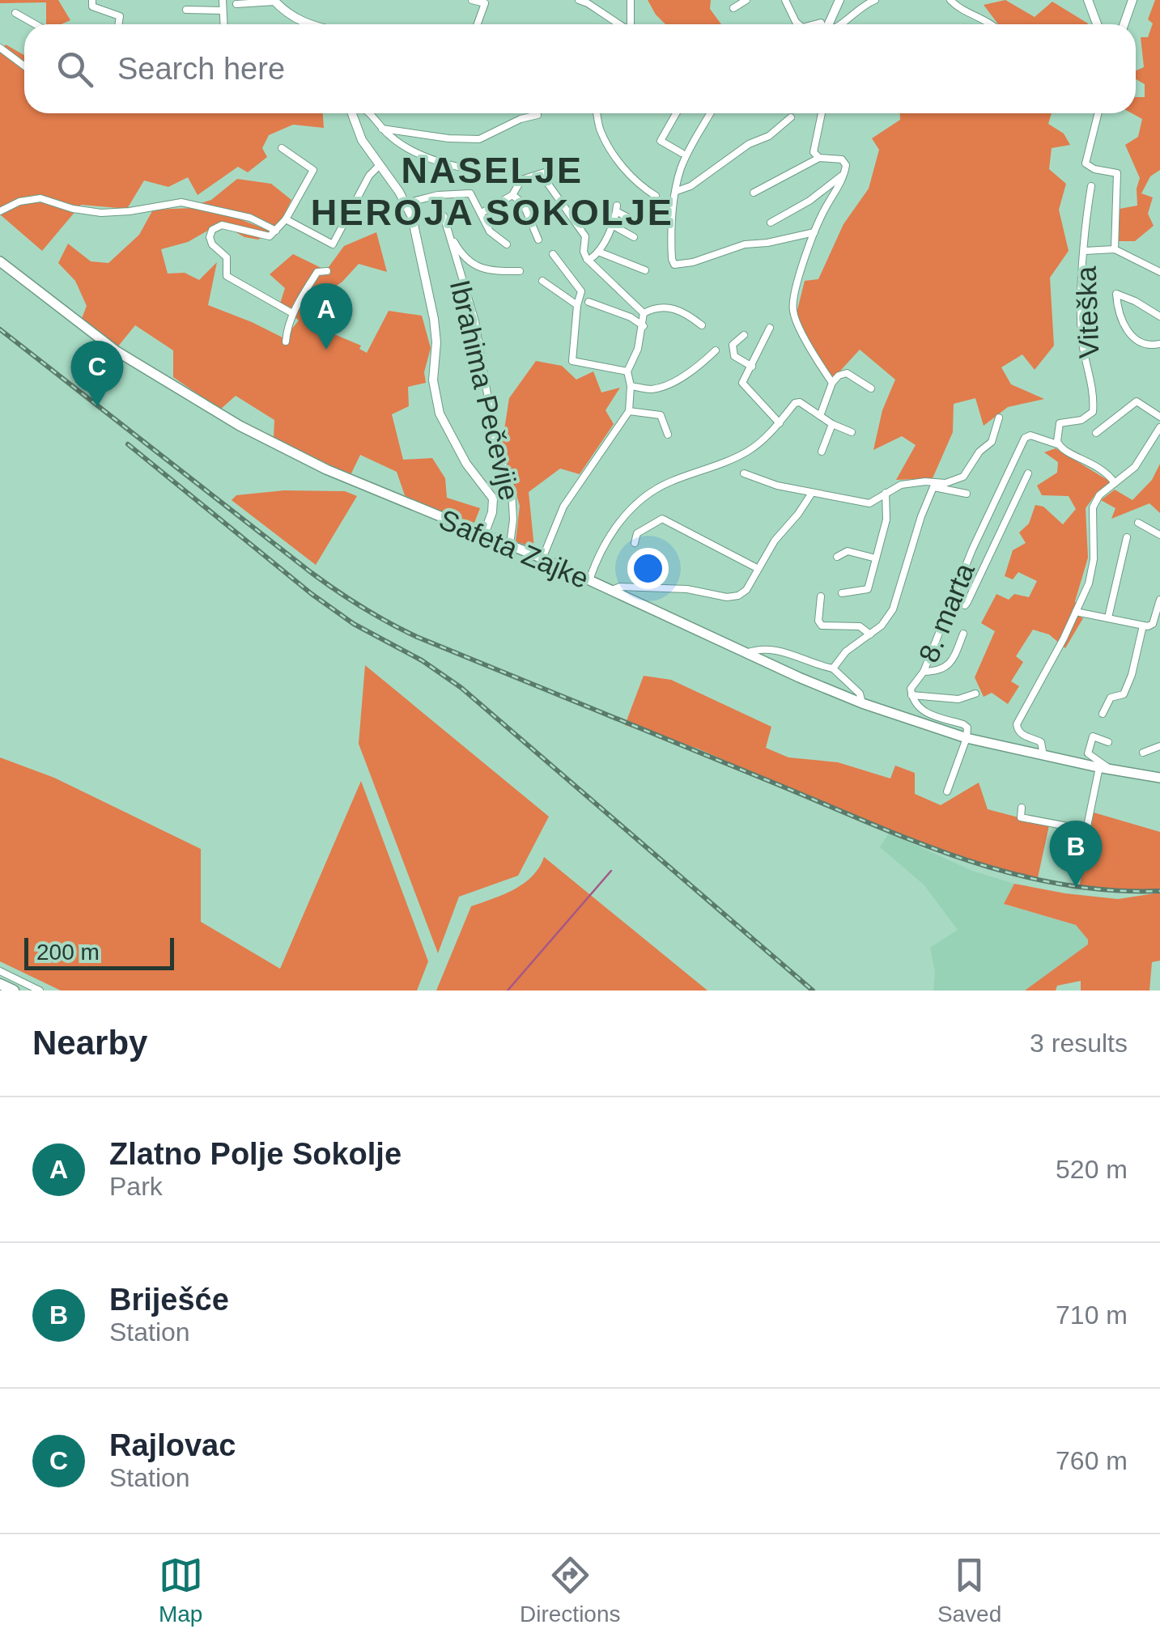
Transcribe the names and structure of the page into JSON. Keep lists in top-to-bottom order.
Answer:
{
  "streets": {
    "main road": ["Safeta Zajke"],
    "street": ["Viteška", "Ibrahima Pečevije", "8. marta"]
  },
  "crossings": [
    ["Viteška", "8. marta"],
    ["Ibrahima Pečevije", "Safeta Zajke"],
    ["Safeta Zajke", "8. marta"]
  ],
  "districts": ["NASELJE HEROJA SOKOLJE"],
  "scale_bar": "200 m",
  "page": {
    "search": "Search here",
    "pins": ["A", "C", "B"],
    "scale": "200 m",
    "heading": ["Nearby", "3 results"],
    "list": [
      {
        "mark": "A",
        "name": "Zlatno Polje Sokolje",
        "note": "Park",
        "value": "520 m"
      },
      {
        "mark": "B",
        "name": "Briješće",
        "note": "Station",
        "value": "710 m"
      },
      {
        "mark": "C",
        "name": "Rajlovac",
        "note": "Station",
        "value": "760 m"
      }
    ],
    "nav": ["Map", "Directions", "Saved"]
  }
}
